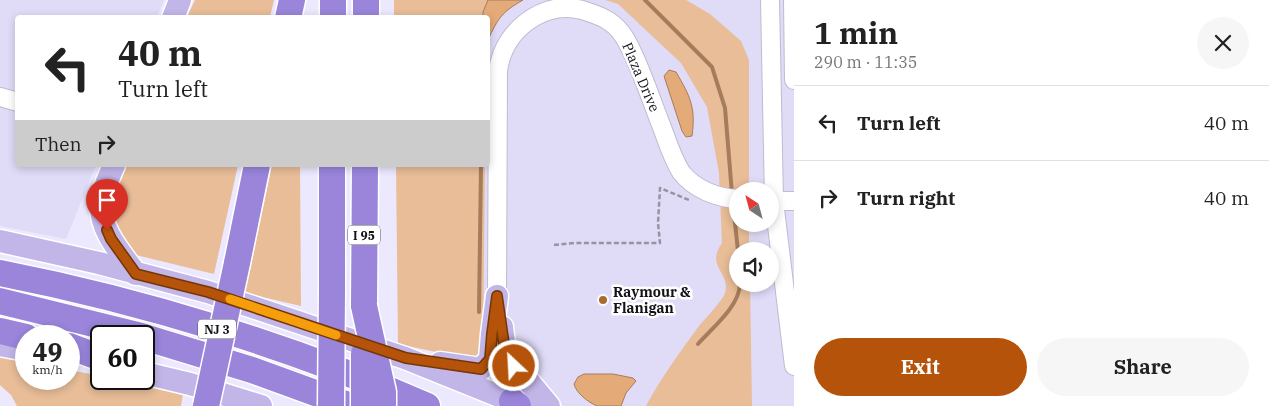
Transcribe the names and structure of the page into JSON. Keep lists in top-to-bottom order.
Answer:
{
  "streets": {
    "highway": ["I 95", "NJ 3"],
    "street": ["Plaza Drive"]
  },
  "places": ["Raymour & Flanigan"],
  "north": "top left",
  "page": {
    "heading": ["1 min", "290 m · 11:35"],
    "turn": ["40 m", "Turn left"],
    "list": [
      {
        "name": "Turn left",
        "value": "40 m"
      },
      {
        "name": "Turn right",
        "value": "40 m"
      }
    ],
    "then": "Then",
    "speed": "49 km/h",
    "limit": "60",
    "buttons": ["Exit", "Share"]
  }
}
